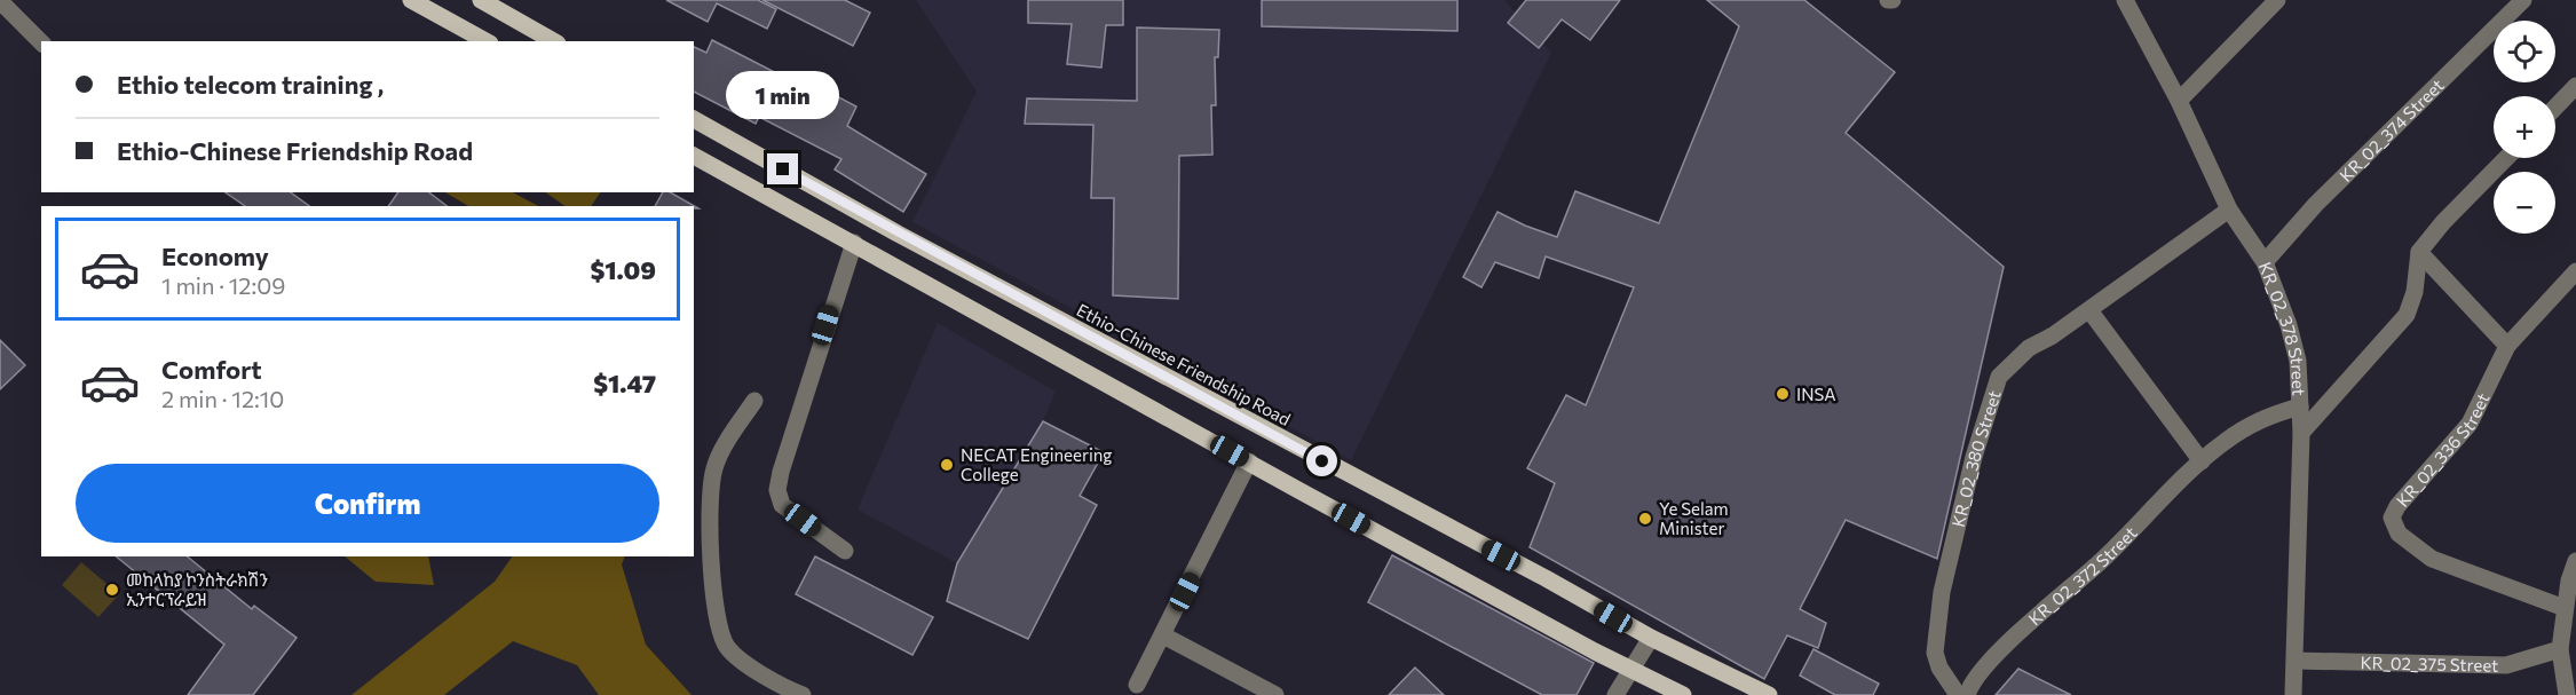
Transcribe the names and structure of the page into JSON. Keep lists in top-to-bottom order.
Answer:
{
  "streets": {
    "main road": ["Ethio-Chinese Friendship Road"],
    "street": [
      "KR_02_374 Street",
      "KR_02_378 Street",
      "KR_02_336 Street",
      "KR_02_380 Street",
      "KR_02_372 Street",
      "KR_02_375 Street"
    ]
  },
  "crossings": [
    ["KR_02_374 Street", "KR_02_378 Street"],
    ["KR_02_378 Street", "KR_02_380 Street"],
    ["KR_02_378 Street", "KR_02_372 Street"],
    ["KR_02_378 Street", "KR_02_375 Street"]
  ],
  "places": [
    "INSA",
    "NECAT Engineering College",
    "Ye Selam Minister",
    "መከላከያ ኮንስትራክሽን ኢንተርፕራይዝ"
  ],
  "page": {
    "map_buttons": ["+", "−"],
    "banner": ["Ethio telecom training ,", "Ethio-Chinese Friendship Road"],
    "bubble": "1 min",
    "list": [
      {
        "name": "Economy",
        "note": "1 min · 12:09",
        "value": "$1.09"
      },
      {
        "name": "Comfort",
        "note": "2 min · 12:10",
        "value": "$1.47"
      }
    ],
    "buttons": "Confirm"
  }
}
